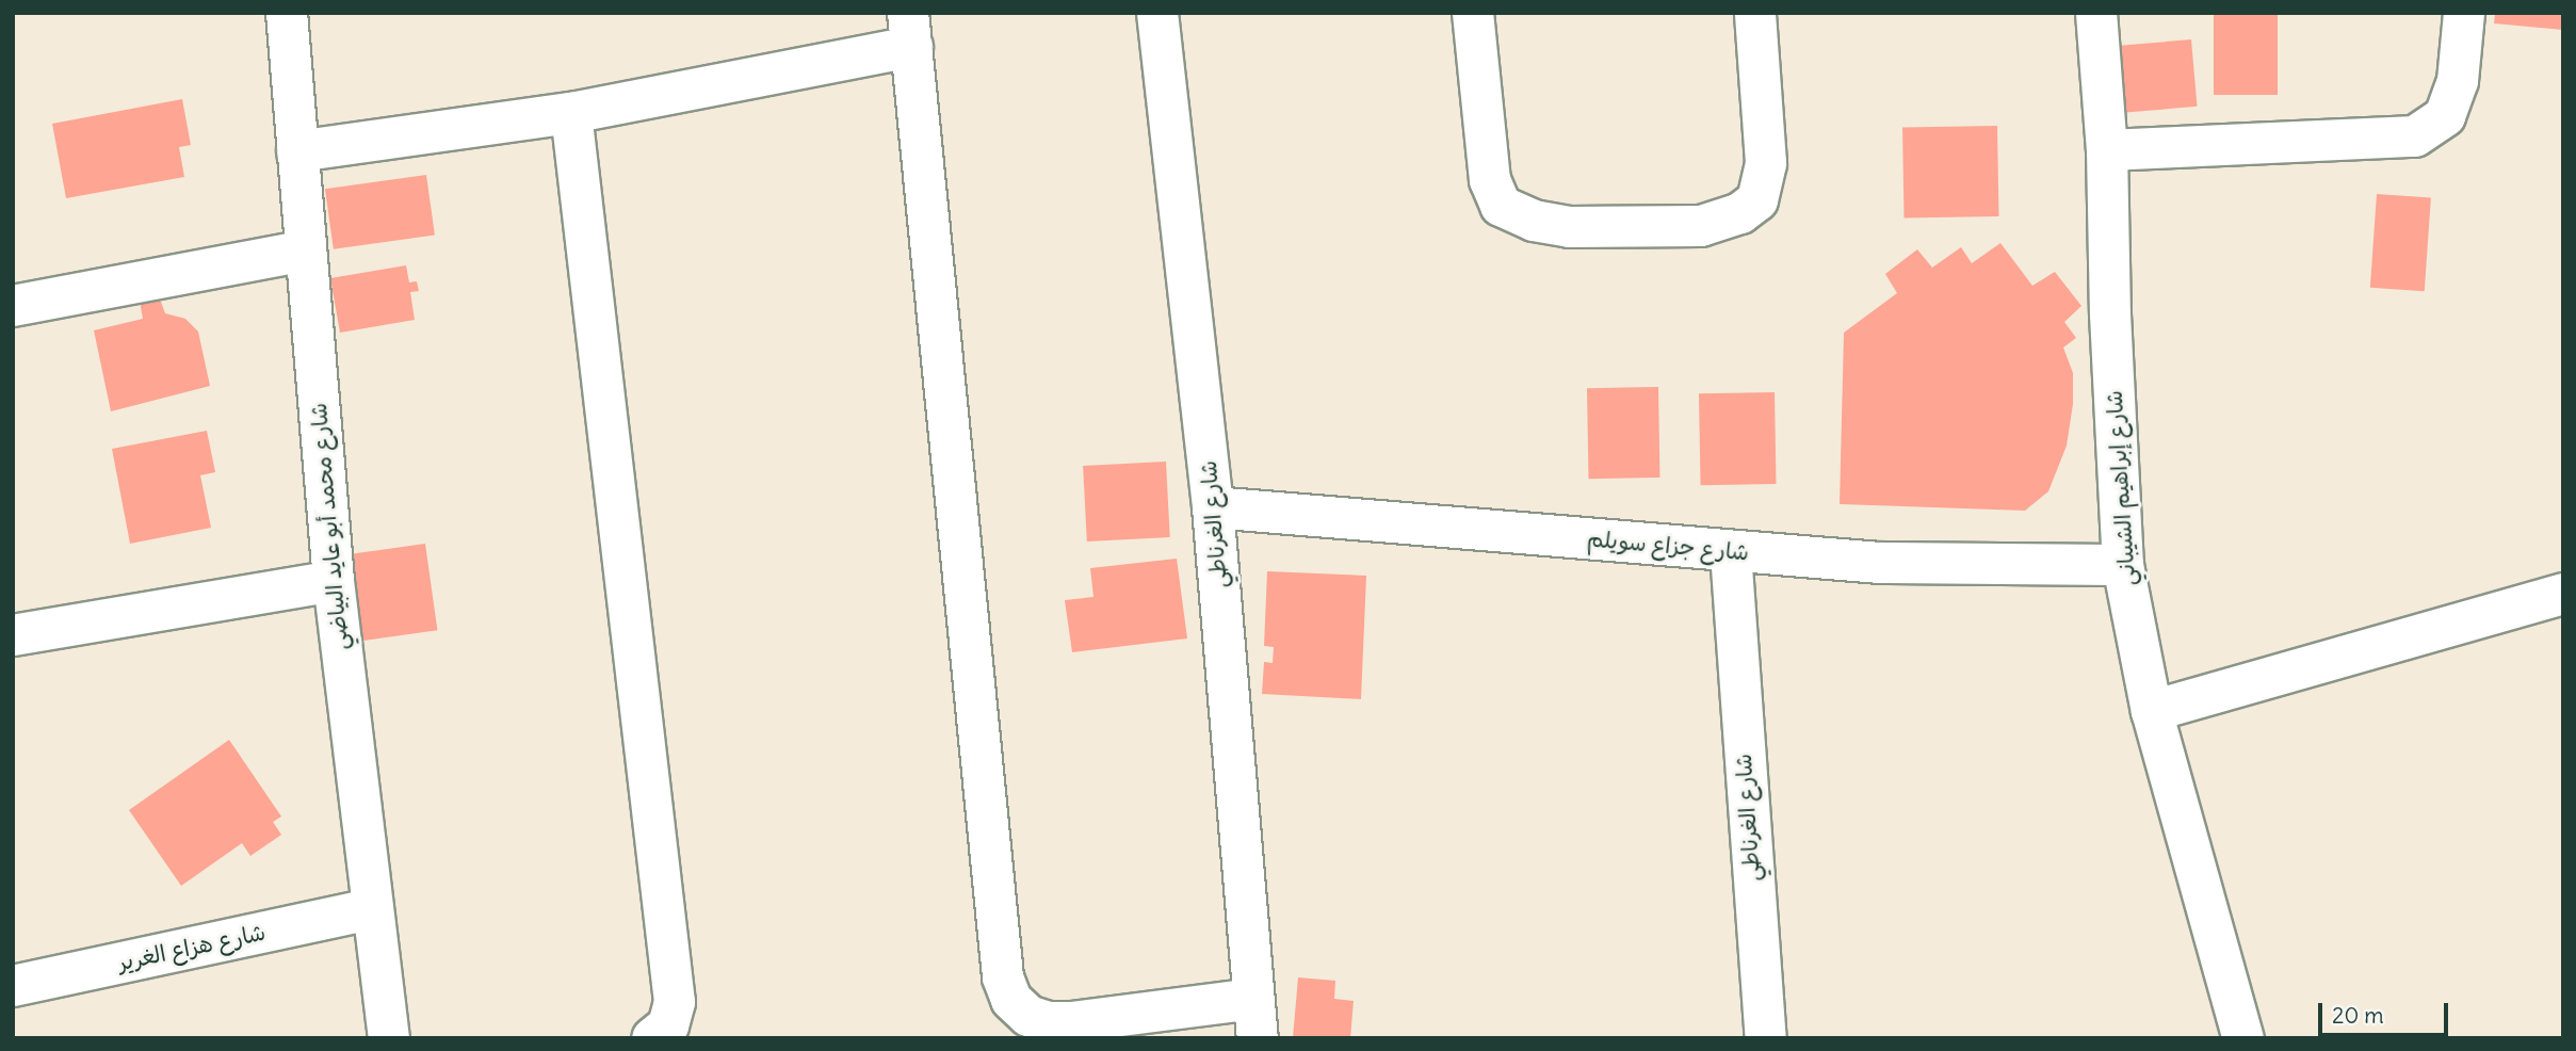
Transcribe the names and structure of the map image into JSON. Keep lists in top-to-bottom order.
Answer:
{
  "streets": {
    "street": [
      "شارع إبراهيم الشيباني",
      "شارع الغرناطي",
      "شارع محمد أبو عايد البياضي",
      "شارع جزاع سويلم",
      "شارع هزاع الغرير"
    ]
  },
  "crossings": [
    ["شارع إبراهيم الشيباني", "شارع جزاع سويلم"],
    ["شارع الغرناطي", "شارع جزاع سويلم"],
    ["شارع محمد أبو عايد البياضي", "شارع هزاع الغرير"]
  ],
  "scale_bar": "20 m"
}
